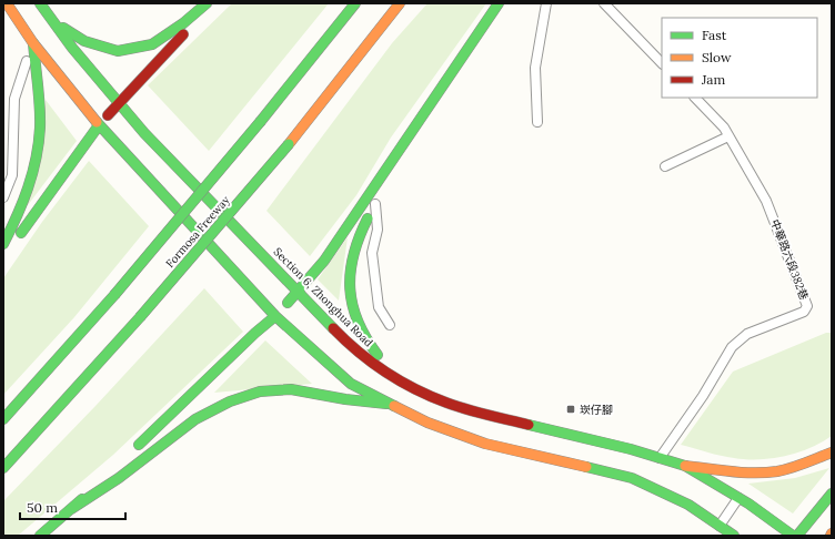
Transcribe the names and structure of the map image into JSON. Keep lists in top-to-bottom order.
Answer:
{
  "streets": {
    "main road": ["Formosa Freeway", "Section 6, Zhonghua Road"],
    "lane": ["中華路六段382巷"]
  },
  "crossings": [
    ["中華路六段382巷", "Section 6, Zhonghua Road"]
  ],
  "places": {
    "transit": ["崁仔腳"]
  },
  "legend": ["Fast", "Slow", "Jam"],
  "scale_bar": "50 m"
}
